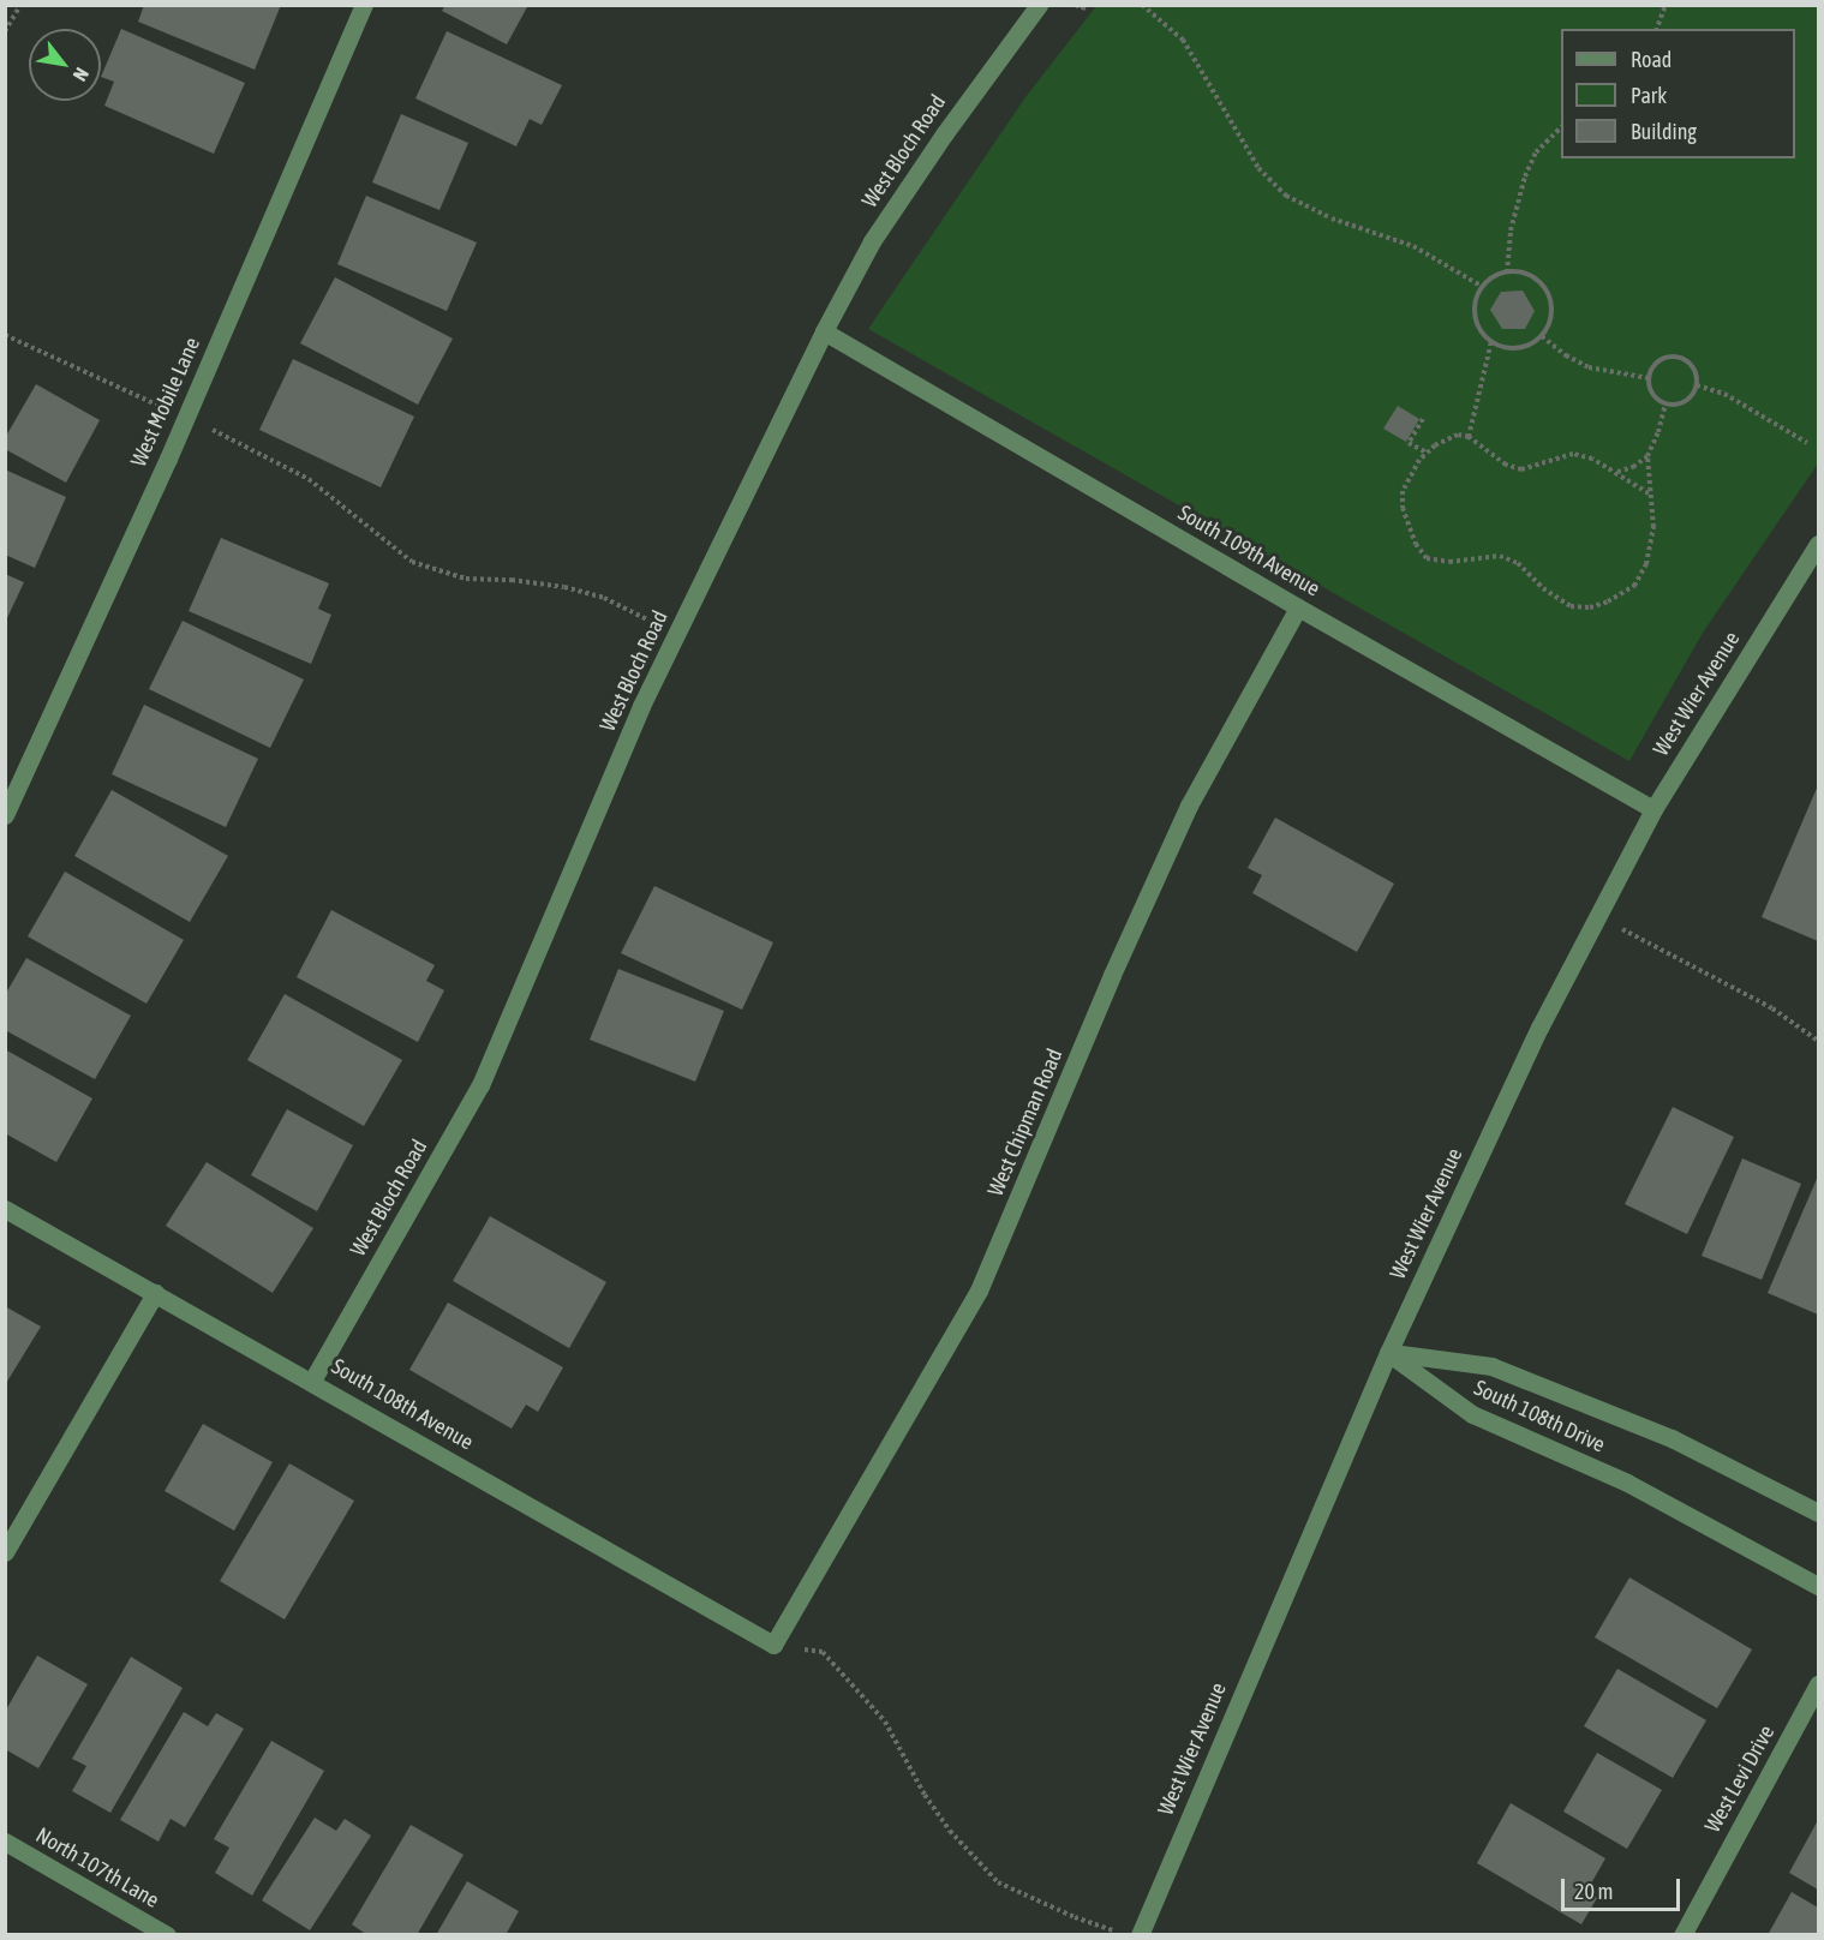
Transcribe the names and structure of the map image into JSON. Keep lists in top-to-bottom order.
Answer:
{
  "streets": {
    "street": [
      "West Bloch Road",
      "West Mobile Lane",
      "South 109th Avenue",
      "West Wier Avenue",
      "West Chipman Road",
      "South 108th Avenue",
      "South 108th Drive",
      "West Levi Drive",
      "North 107th Lane"
    ]
  },
  "crossings": [
    ["West Bloch Road", "South 109th Avenue"],
    ["West Bloch Road", "South 108th Avenue"],
    ["South 109th Avenue", "West Wier Avenue"],
    ["South 109th Avenue", "West Chipman Road"],
    ["West Wier Avenue", "South 108th Drive"],
    ["West Chipman Road", "South 108th Avenue"]
  ],
  "legend": ["Road", "Park", "Building"],
  "scale_bar": "20 m",
  "north": "bottom right"
}
